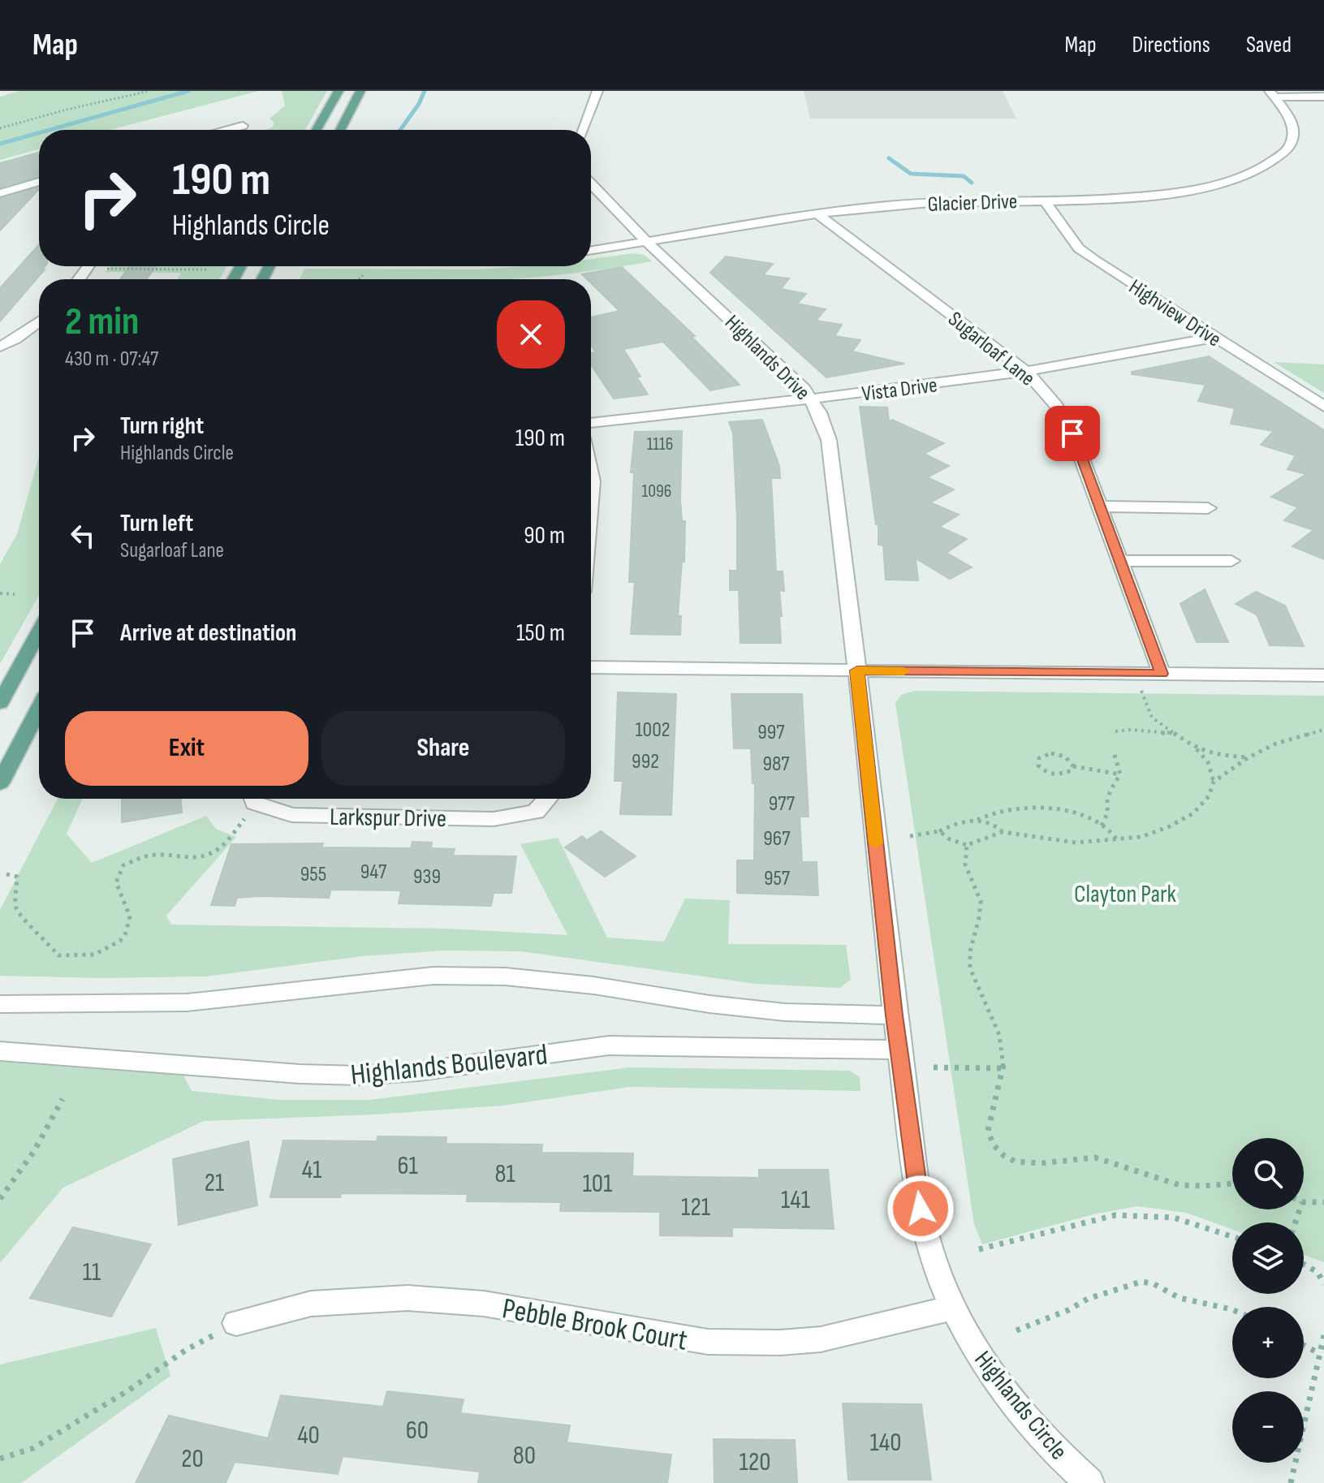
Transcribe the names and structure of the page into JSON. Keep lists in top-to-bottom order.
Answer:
{
  "streets": {
    "street": [
      "Glacier Drive",
      "Highview Drive",
      "Sugarloaf Lane",
      "Highlands Drive",
      "Vista Drive",
      "Larkspur Drive",
      "Highlands Boulevard",
      "Pebble Brook Court",
      "Highlands Circle"
    ]
  },
  "crossings": [
    ["Glacier Drive", "Highview Drive"],
    ["Glacier Drive", "Sugarloaf Lane"],
    ["Glacier Drive", "Highlands Drive"],
    ["Highview Drive", "Vista Drive"],
    ["Sugarloaf Lane", "Vista Drive"],
    ["Highlands Drive", "Vista Drive"],
    ["Highlands Drive", "Highlands Circle"],
    ["Highlands Boulevard", "Highlands Circle"],
    ["Pebble Brook Court", "Highlands Circle"]
  ],
  "parks": ["Clayton Park"],
  "house_numbers": [
    "1116",
    "1096",
    "1002",
    "997",
    "992",
    "987",
    "977",
    "967",
    "947",
    "955",
    "939",
    "957",
    "61",
    "41",
    "81",
    "21",
    "101",
    "141",
    "121",
    "11",
    "60",
    "40",
    "140",
    "80",
    "20",
    "120"
  ],
  "page": {
    "header": "Map",
    "nav": ["Map", "Directions", "Saved"],
    "turn": ["190 m", "Highlands Circle"],
    "heading": ["2 min", "430 m · 07:47"],
    "list": [
      {
        "name": "Turn right",
        "note": "Highlands Circle",
        "value": "190 m"
      },
      {
        "name": "Turn left",
        "note": "Sugarloaf Lane",
        "value": "90 m"
      },
      {
        "name": "Arrive at destination",
        "value": "150 m"
      }
    ],
    "buttons": ["Exit", "Share"],
    "map_buttons": ["+", "−"]
  }
}
